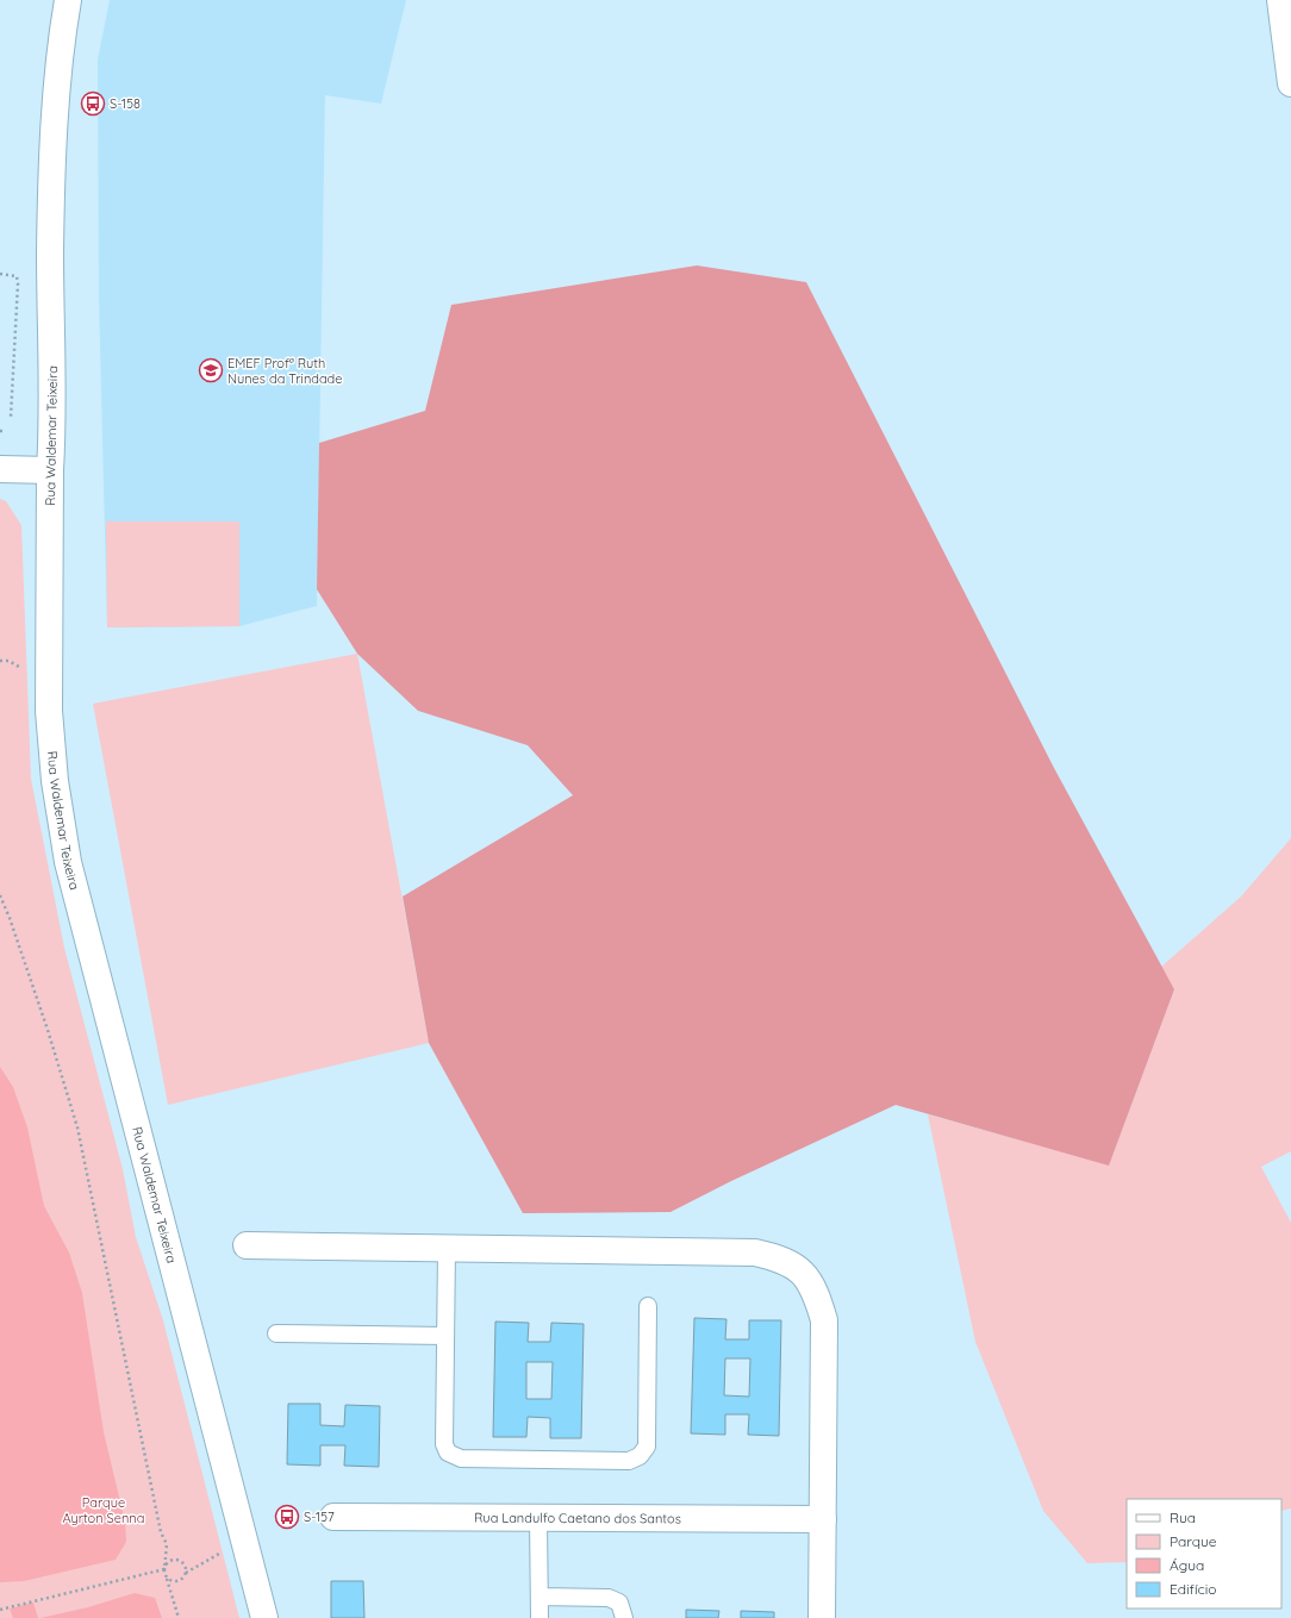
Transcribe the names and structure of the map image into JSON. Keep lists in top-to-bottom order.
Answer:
{
  "streets": {
    "street": ["Rua Waldemar Teixeira", "Rua Landulfo Caetano dos Santos"]
  },
  "parks": ["Parque Ayrton Senna"],
  "places": {
    "bus stop": ["S-158", "S-157"],
    "school or university": ["EMEF Profª Ruth Nunes da Trindade"]
  },
  "legend": [
    "Rua",
    "Parque",
    "Água",
    "Edifício"
  ]
}
